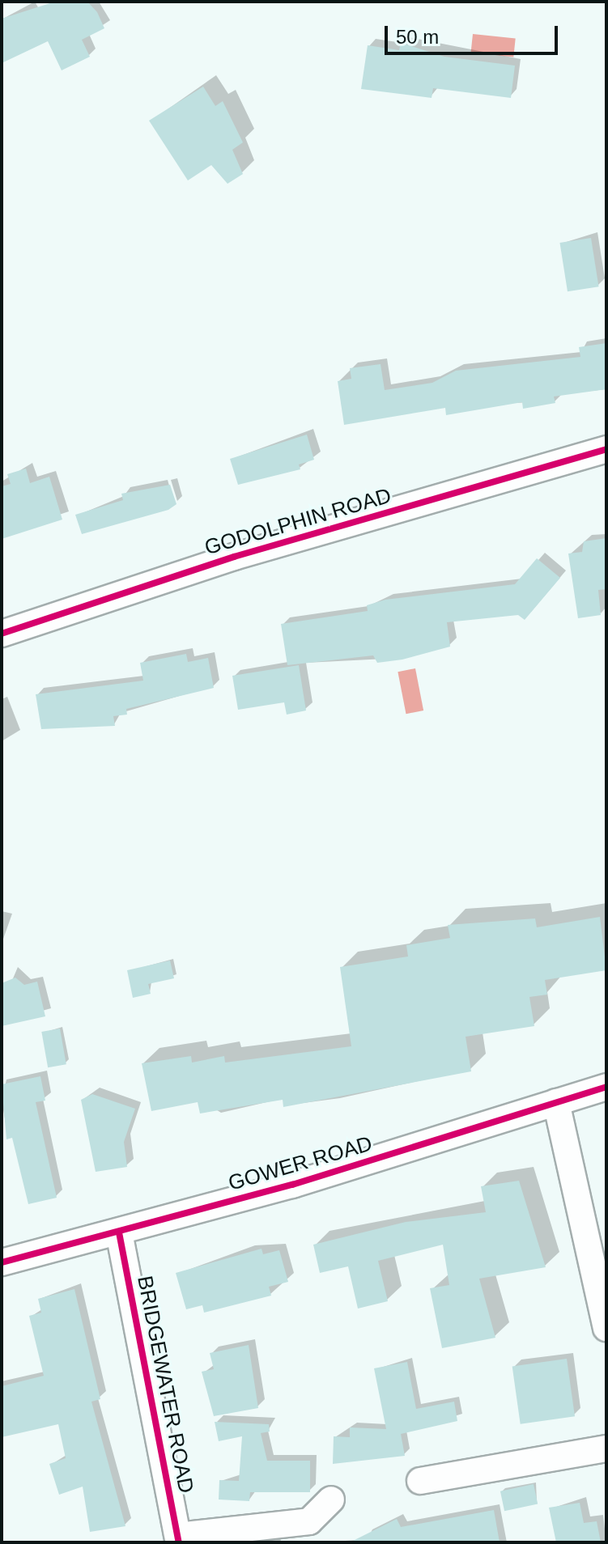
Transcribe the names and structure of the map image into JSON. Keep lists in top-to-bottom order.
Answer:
{
  "streets": {
    "street": ["GODOLPHIN ROAD", "GOWER ROAD", "BRIDGEWATER ROAD"]
  },
  "crossings": [
    ["GOWER ROAD", "BRIDGEWATER ROAD"]
  ],
  "scale_bar": "50 m"
}
